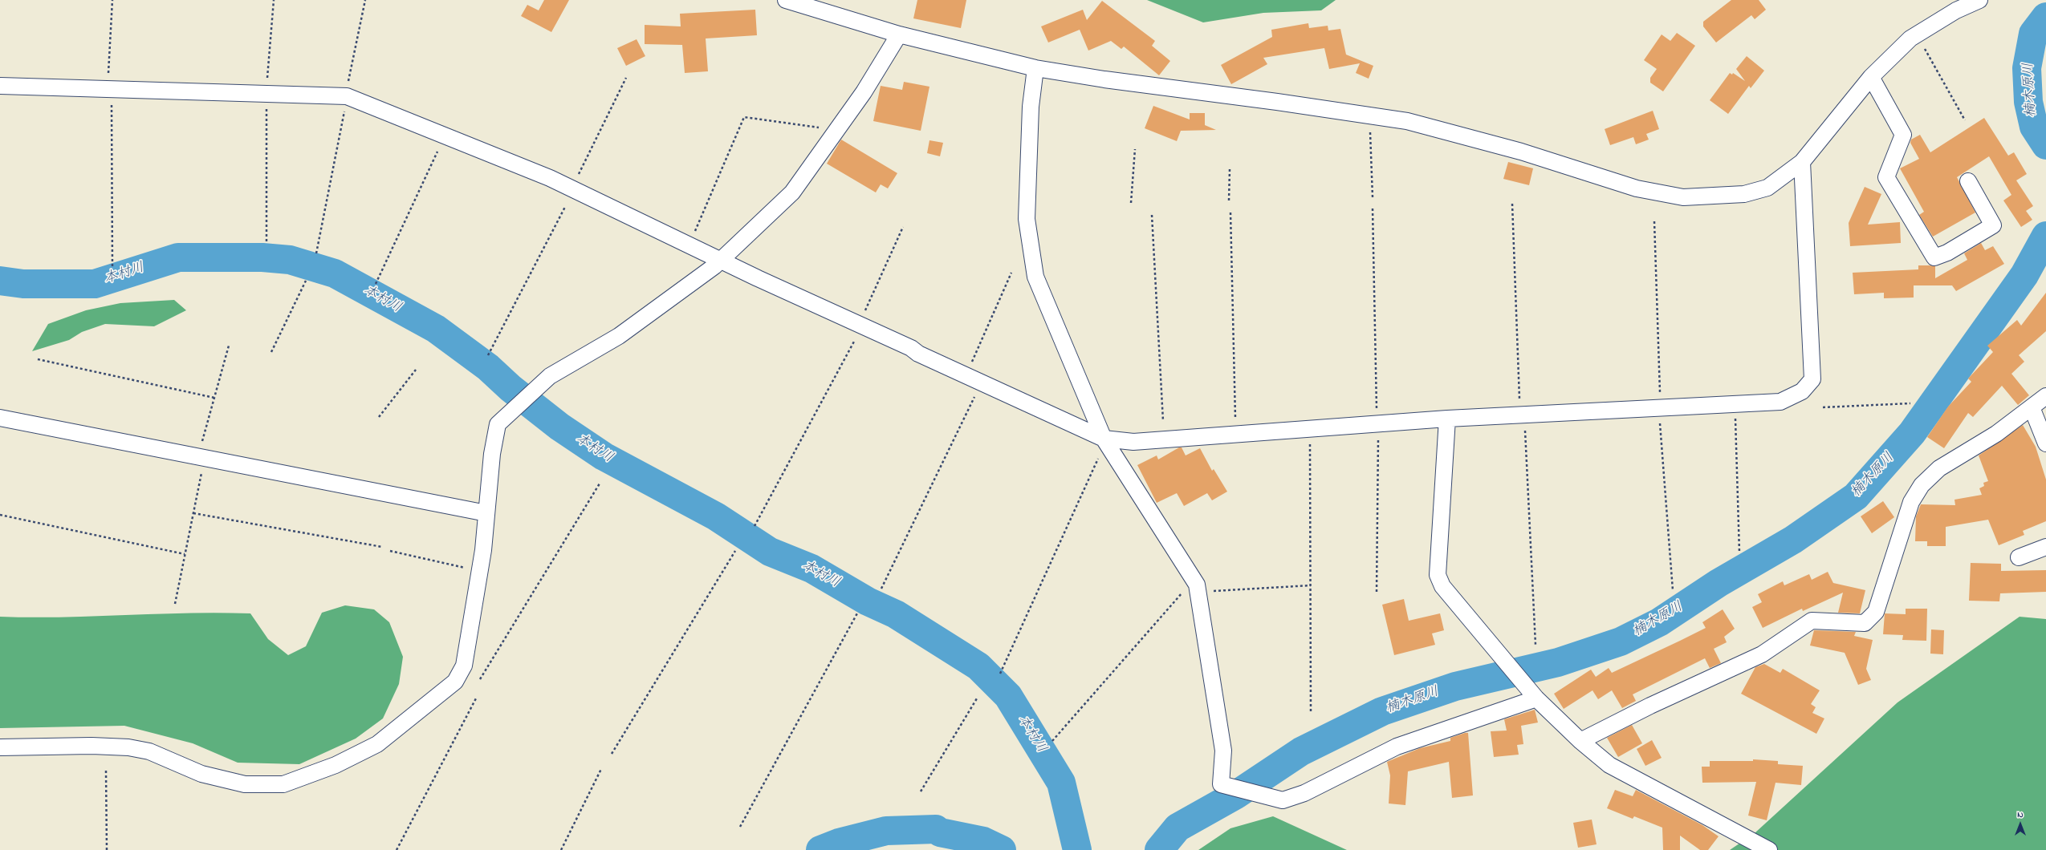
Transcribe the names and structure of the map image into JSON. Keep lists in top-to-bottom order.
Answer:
{
  "water": ["楠木原川", "本村川"],
  "north": "top"
}
